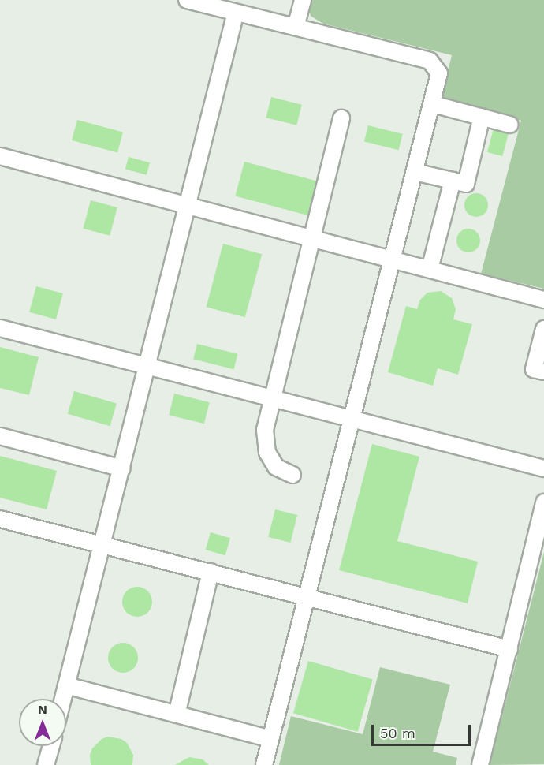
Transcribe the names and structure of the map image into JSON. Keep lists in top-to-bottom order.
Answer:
{
  "scale_bar": "50 m",
  "north": "top"
}
